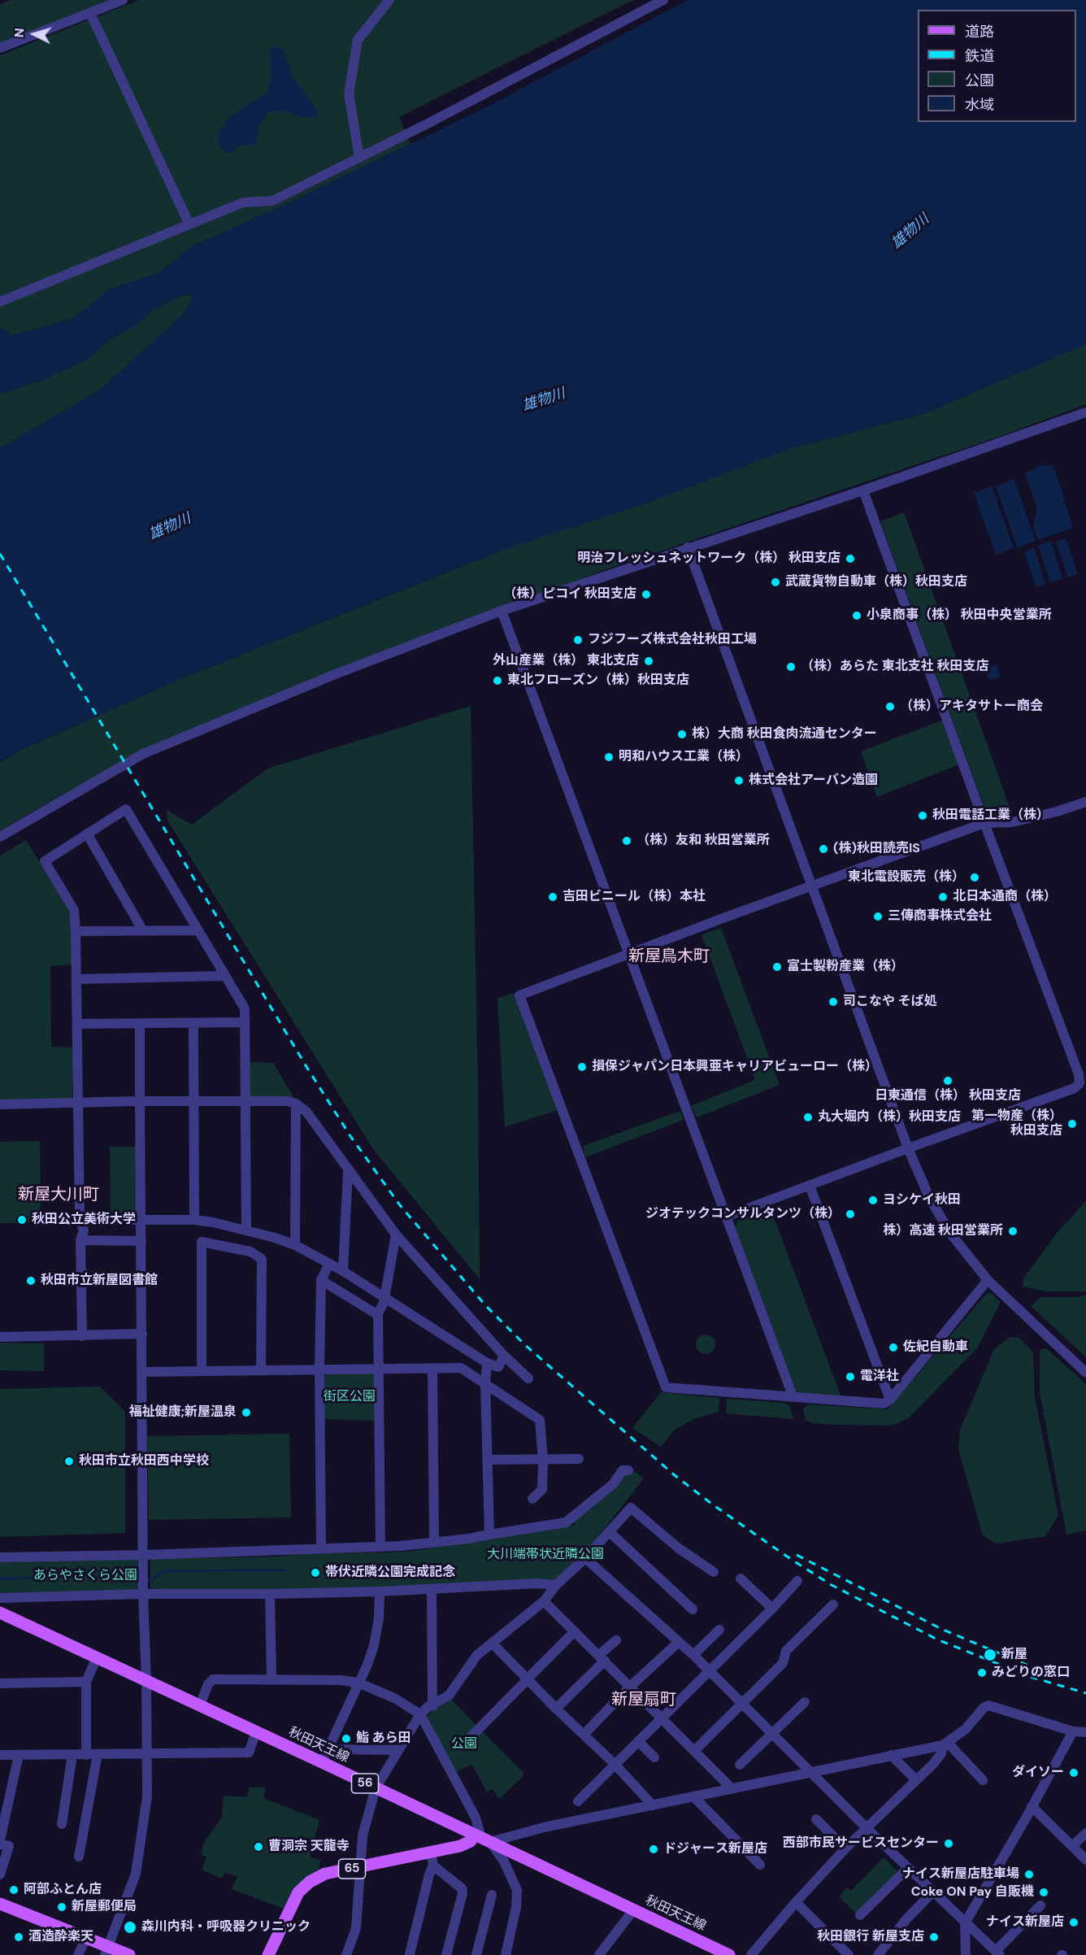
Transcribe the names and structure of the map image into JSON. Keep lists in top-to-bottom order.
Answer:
{
  "streets": {
    "main road": ["秋田天王線", "56", "65"]
  },
  "crossings": [
    ["秋田天王線", "65"]
  ],
  "districts": ["新屋鳥木町", "新屋大川町", "新屋扇町"],
  "water": ["雄物川"],
  "parks": [
    "街区公園",
    "大川端帯状近隣公園",
    "あらやさくら公園",
    "公園"
  ],
  "places": [
    "明治フレッシュネットワーク（株） 秋田支店",
    "武蔵貨物自動車（株）秋田支店",
    "（株）ピコイ 秋田支店",
    "小泉商事（株） 秋田中央営業所",
    "フジフーズ株式会社秋田工場",
    "外山産業（株） 東北支店",
    "（株）あらた 東北支社 秋田支店",
    "東北フローズン（株）秋田支店",
    "（株）アキタサトー商会",
    "株）大商 秋田食肉流通センター",
    "明和ハウス工業（株）",
    "株式会社アーバン造園",
    "秋田電話工業（株）",
    "（株）友和 秋田営業所",
    "(株)秋田読売IS",
    "東北電設販売（株）",
    "吉田ビニール（株）本社",
    "北日本通商（株）",
    "三傳商事株式会社",
    "富士製粉産業（株）",
    "司こなや そば処",
    "損保ジャパン日本興亜キャリアビューロー（株）",
    "日東通信（株） 秋田支店",
    "丸大堀内（株）秋田支店",
    "第一物産（株） 秋田支店",
    "ヨシケイ秋田",
    "ジオテックコンサルタンツ（株）",
    "秋田公立美術大学",
    "株）高速 秋田営業所",
    "秋田市立新屋図書館",
    "佐紀自動車",
    "電洋社",
    "福祉健康;新屋温泉",
    "秋田市立秋田西中学校",
    "帯伏近隣公園完成記念",
    "新屋",
    "みどりの窓口",
    "鮨 あら田",
    "ダイソー",
    "西部市民サービスセンター",
    "曹洞宗 天龍寺",
    "ドジャース新屋店",
    "ナイス新屋店駐車場",
    "阿部ふとん店",
    "Coke ON Pay 自販機",
    "新屋郵便局",
    "ナイス新屋店",
    "森川内科・呼吸器クリニック",
    "酒造酔楽天",
    "秋田銀行 新屋支店"
  ],
  "legend": [
    "道路",
    "鉄道",
    "公園",
    "水域"
  ],
  "north": "left"
}
